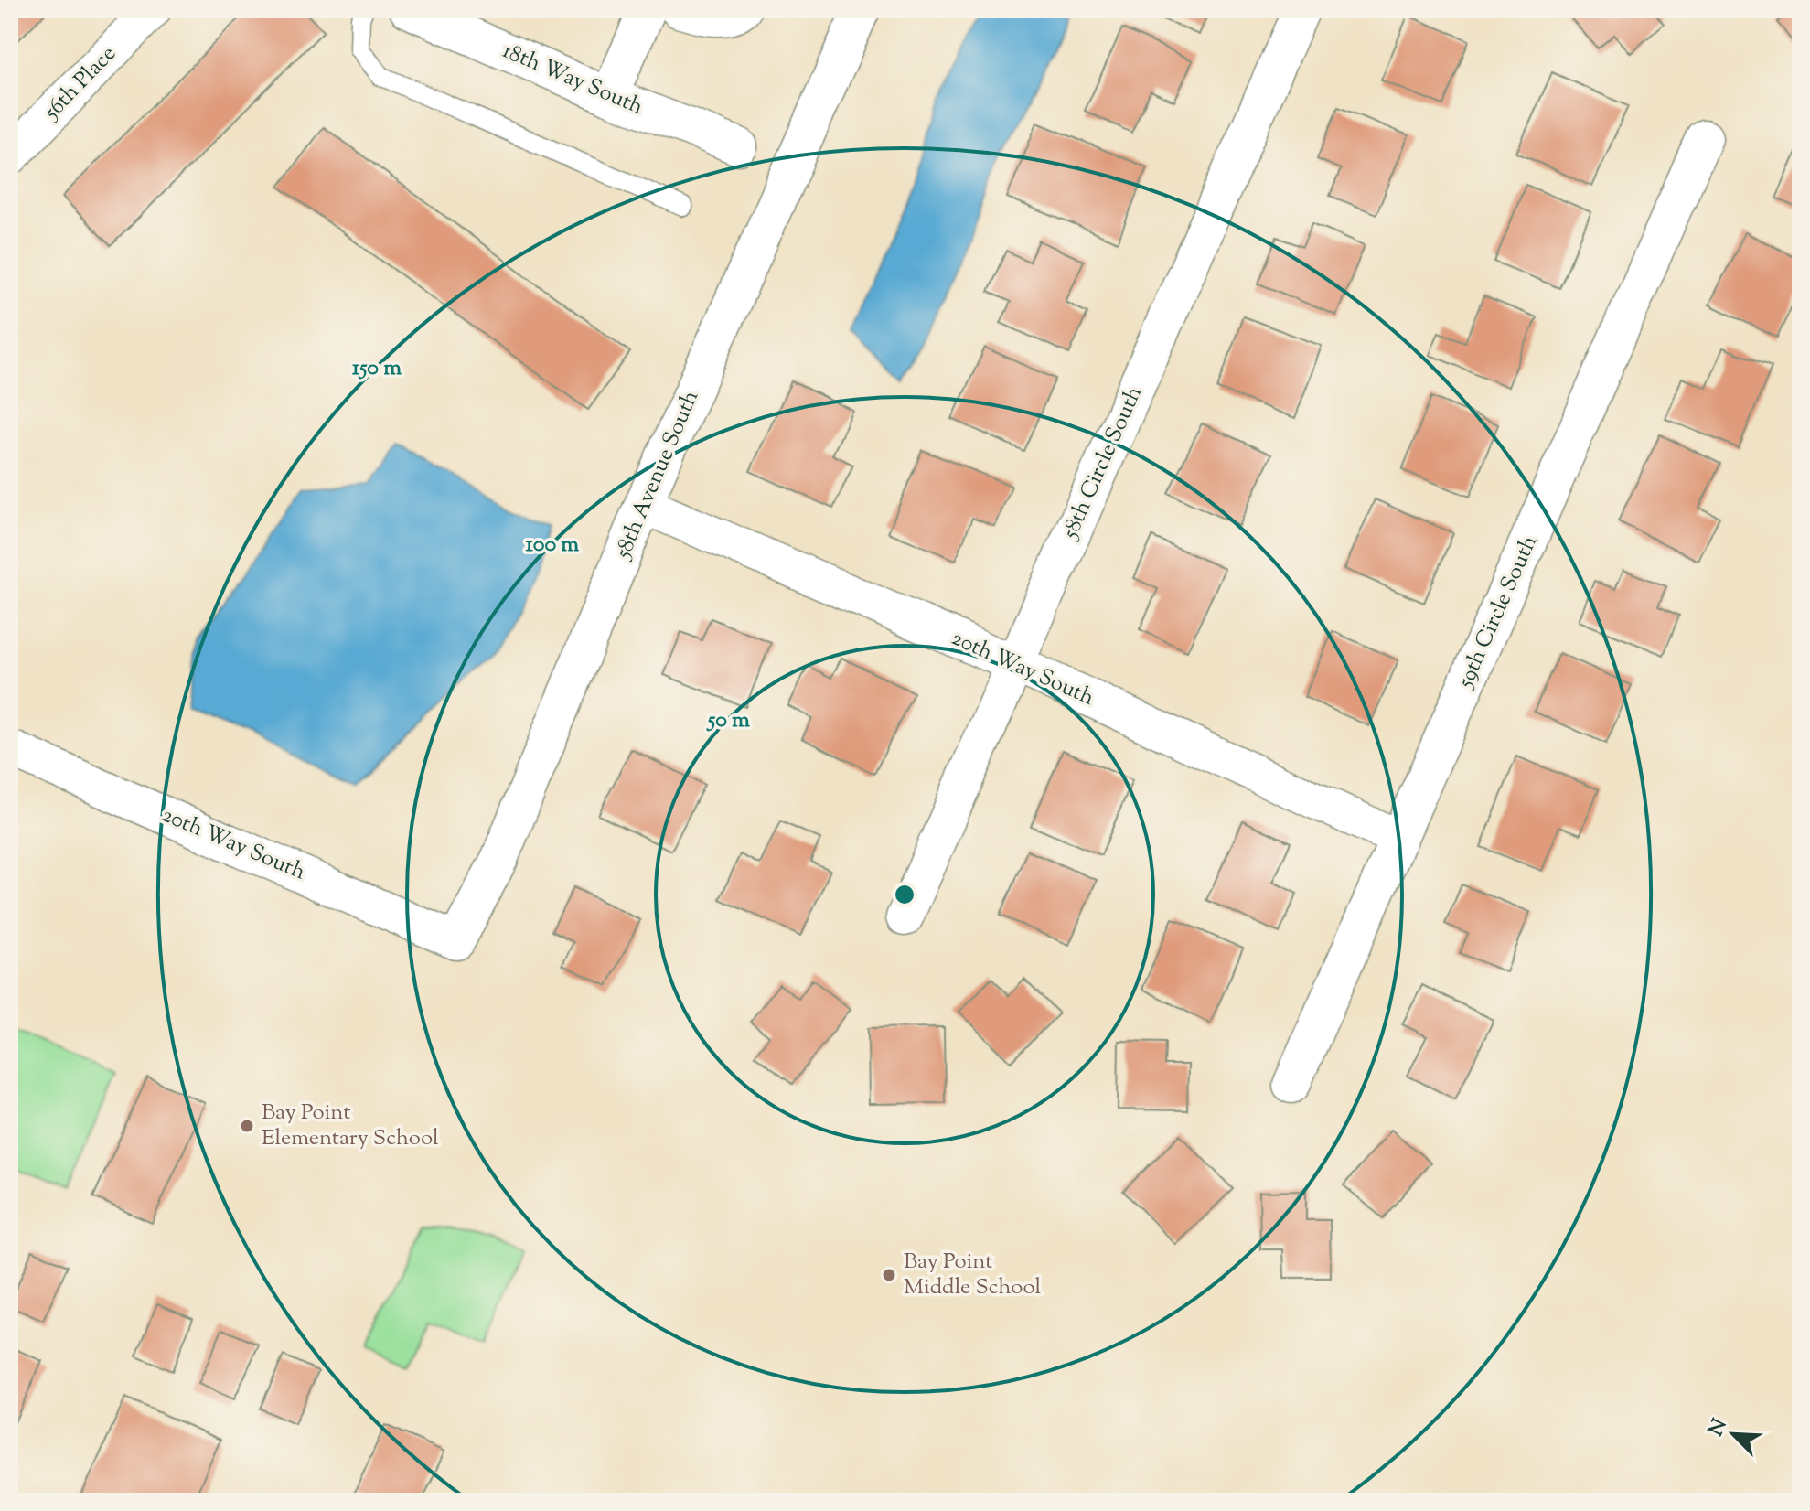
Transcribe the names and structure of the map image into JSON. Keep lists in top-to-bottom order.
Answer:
{
  "streets": {
    "street": [
      "18th Way South",
      "56th Place",
      "58th Circle South",
      "58th Avenue South",
      "59th Circle South",
      "20th Way South"
    ]
  },
  "crossings": [
    ["58th Circle South", "20th Way South"],
    ["58th Avenue South", "20th Way South"],
    ["59th Circle South", "20th Way South"]
  ],
  "places": ["Bay Point Elementary School", "Bay Point Middle School"],
  "north": "top left",
  "rings": ["150 m", "100 m", "50 m"]
}
